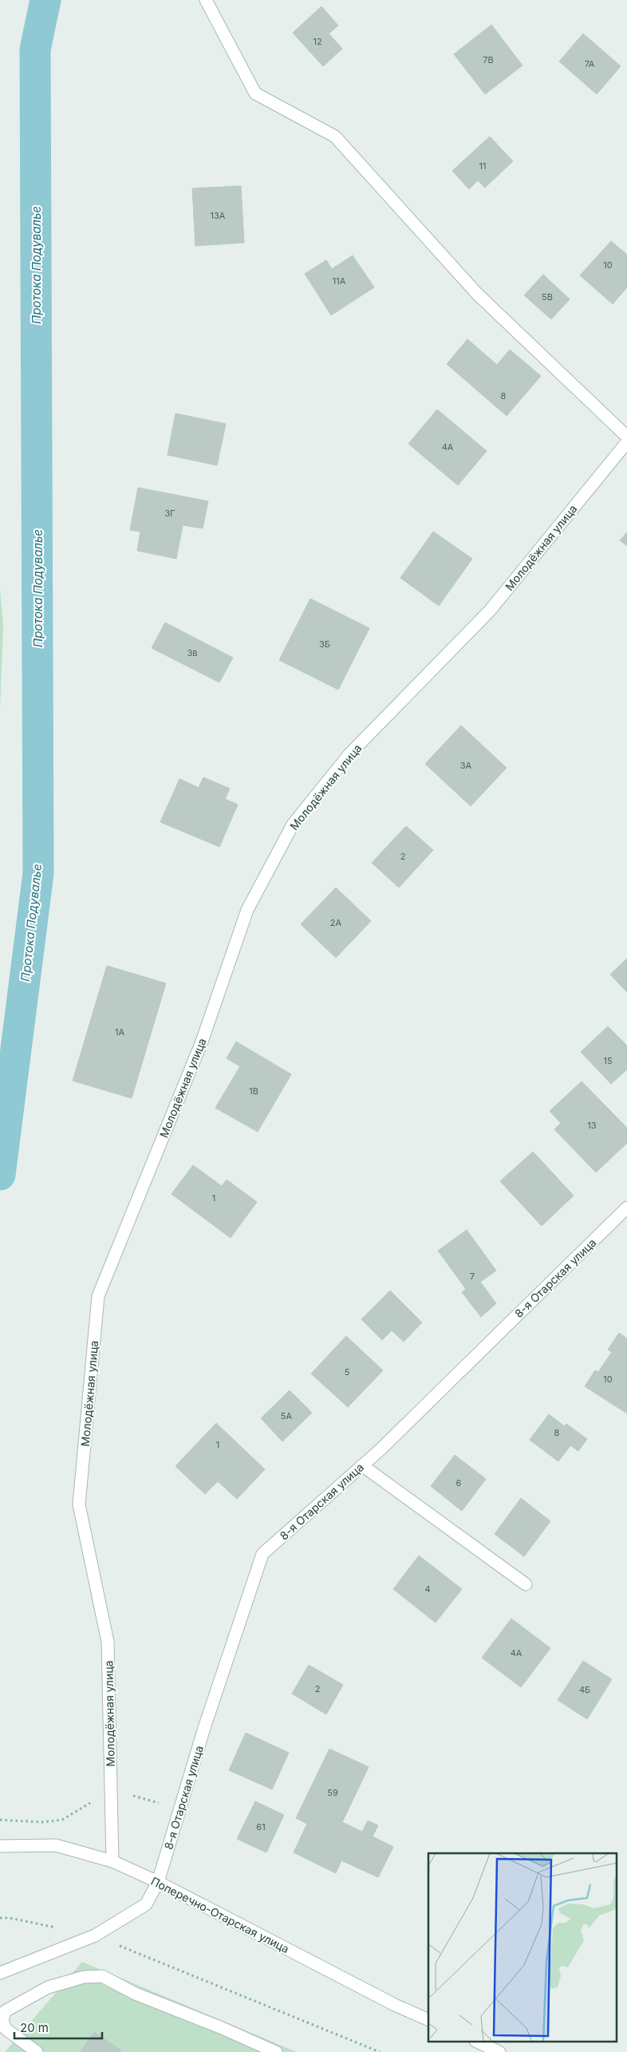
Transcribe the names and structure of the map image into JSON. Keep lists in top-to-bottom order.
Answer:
{
  "streets": {
    "street": ["Молодёжная улица", "8-я Отарская улица", "Поперечно-Отарская улица"]
  },
  "crossings": [
    ["Молодёжная улица", "Поперечно-Отарская улица"],
    ["8-я Отарская улица", "Поперечно-Отарская улица"]
  ],
  "water": ["Протока Подувалье"],
  "house_numbers": [
    "12",
    "7В",
    "7А",
    "11",
    "13А",
    "10",
    "11А",
    "5В",
    "8",
    "4А",
    "3Г",
    "3Б",
    "3в",
    "3А",
    "2",
    "2А",
    "1А",
    "15",
    "1В",
    "13",
    "1",
    "7",
    "5",
    "10",
    "5А",
    "8",
    "1",
    "6",
    "4",
    "4А",
    "2",
    "4Б",
    "59",
    "61"
  ],
  "scale_bar": "20 m"
}
